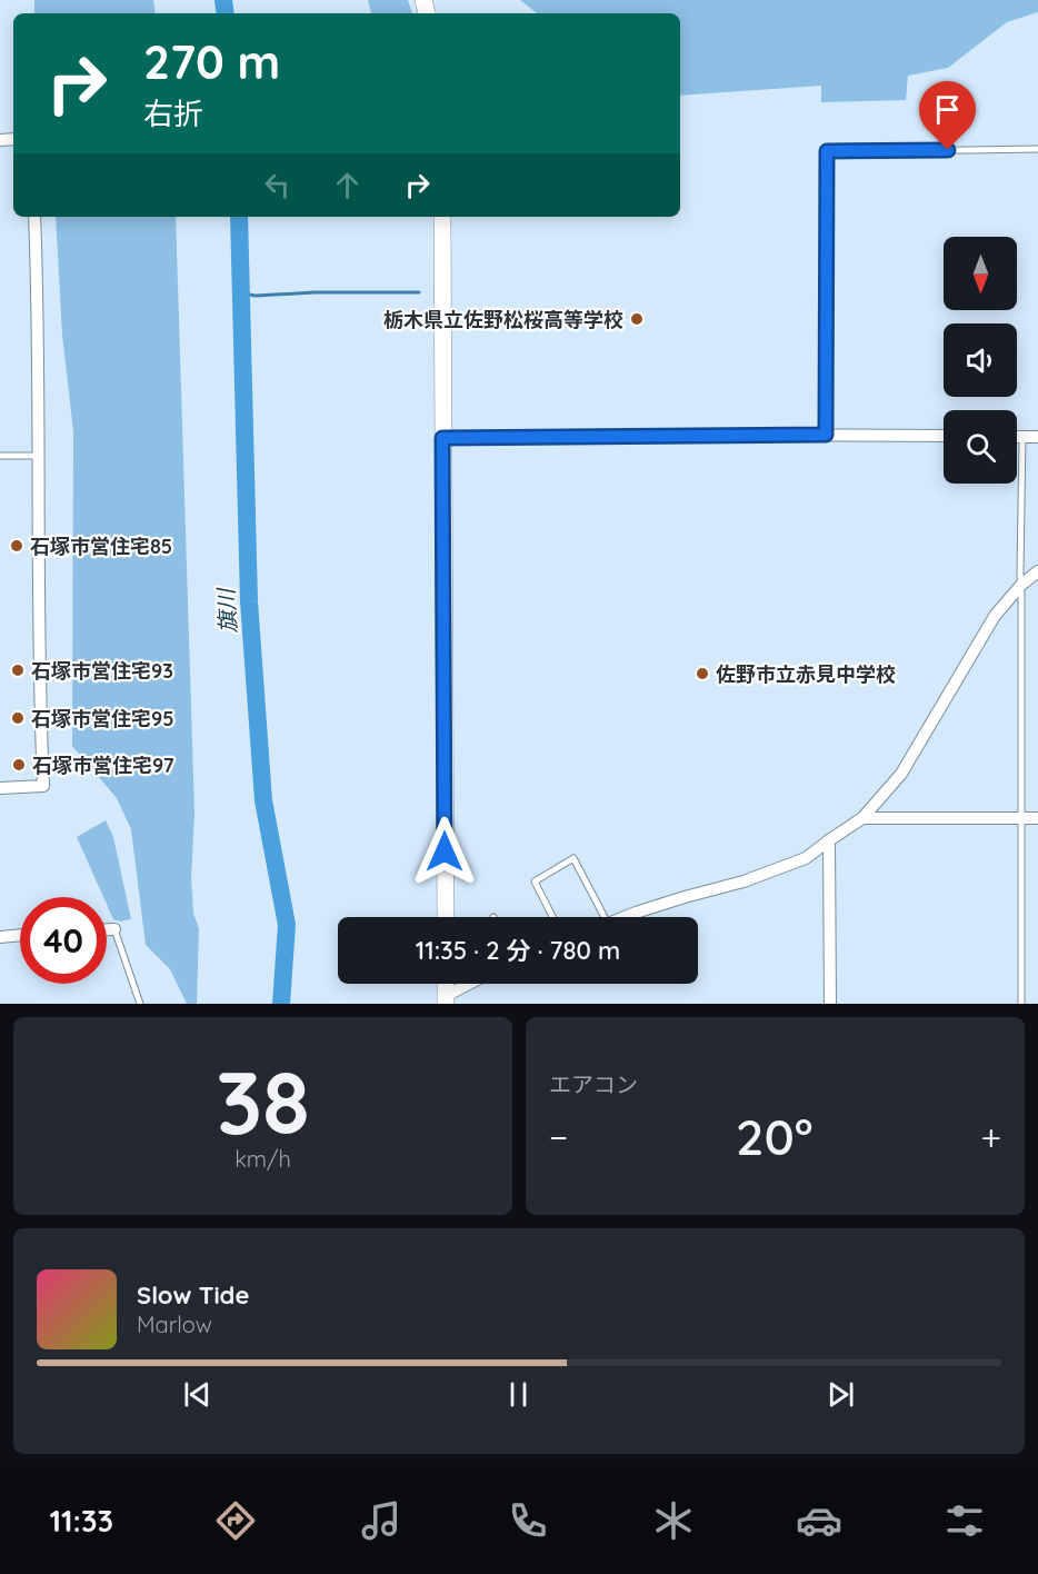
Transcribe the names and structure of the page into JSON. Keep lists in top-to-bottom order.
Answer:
{
  "water": ["旗川"],
  "places": [
    "栃木県立佐野松桜高等学校",
    "石塚市営住宅85",
    "石塚市営住宅93",
    "佐野市立赤見中学校",
    "石塚市営住宅95",
    "石塚市営住宅97"
  ],
  "north": "bottom",
  "page": {
    "turn": ["270 m", "右折"],
    "limit": "40",
    "trip": "11:35 · 2 分 · 780 m",
    "tile": [
      ["38", "km/h"],
      "エアコン"
    ],
    "heat": ["−", "20°", "+"],
    "song": ["Slow Tide", "Marlow"],
    "tabs": "11:33"
  }
}
